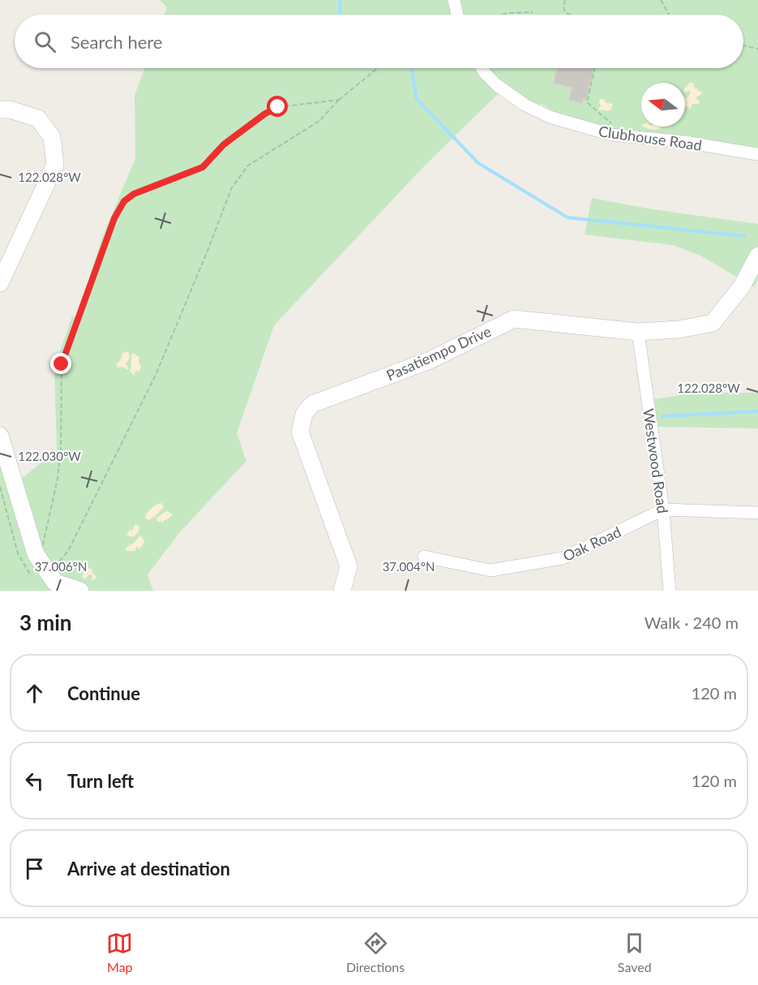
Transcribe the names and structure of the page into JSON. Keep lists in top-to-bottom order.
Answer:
{
  "streets": {
    "street": [
      "Clubhouse Road",
      "Pasatiempo Drive",
      "Westwood Road",
      "Oak Road"
    ]
  },
  "crossings": [
    ["Pasatiempo Drive", "Westwood Road"],
    ["Westwood Road", "Oak Road"]
  ],
  "north": "left",
  "page": {
    "search": "Search here",
    "heading": ["3 min", "Walk · 240 m"],
    "list": [
      ["Continue", "120 m"],
      ["Turn left", "120 m"],
      "Arrive at destination"
    ],
    "nav": ["Map", "Directions", "Saved"]
  },
  "coordinates": [
    "122.028°W",
    "122.030°W",
    "37.006°N",
    "37.004°N"
  ]
}
